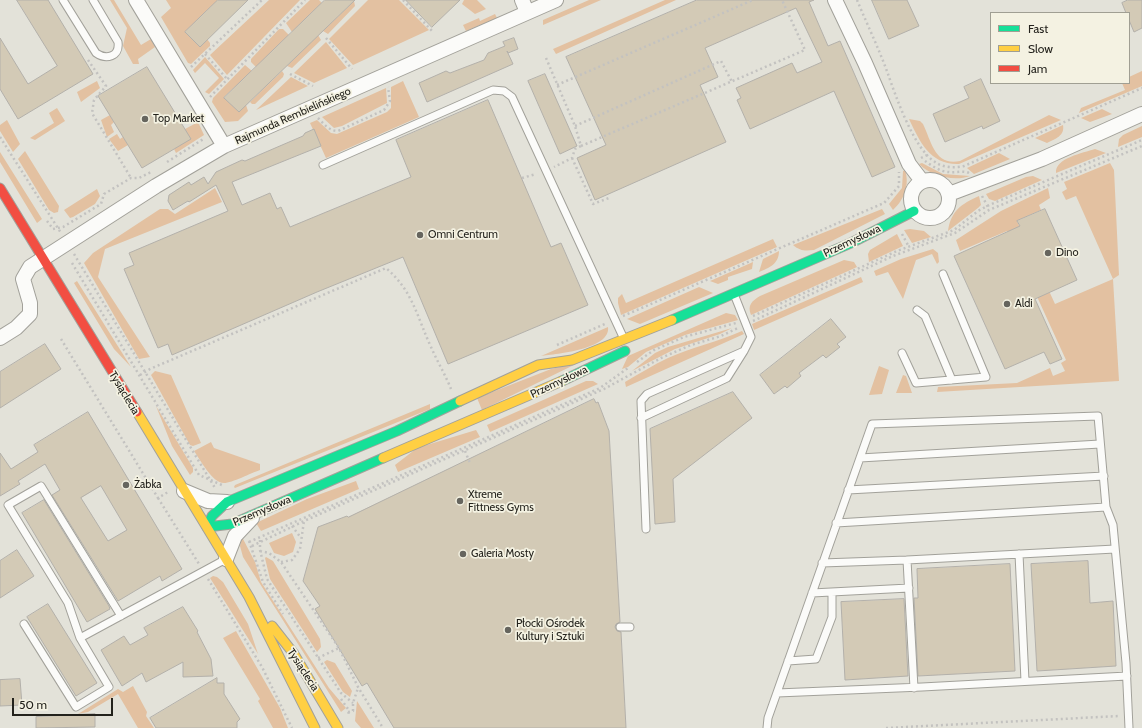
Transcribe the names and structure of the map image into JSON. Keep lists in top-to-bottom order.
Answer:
{
  "streets": {
    "street": ["Rajmunda Rembielińskiego", "Przemysłowa", "Tysiąclecia"]
  },
  "crossings": [
    ["Rajmunda Rembielińskiego", "Tysiąclecia"],
    ["Przemysłowa", "Tysiąclecia"]
  ],
  "places": [
    "Top Market",
    "Omni Centrum",
    "Dino",
    "Aldi",
    "Żabka",
    "Xtreme Fittness Gyms",
    "Galeria Mosty",
    "Płocki Ośrodek Kultury i Sztuki"
  ],
  "legend": ["Fast", "Slow", "Jam"],
  "scale_bar": "50 m"
}
